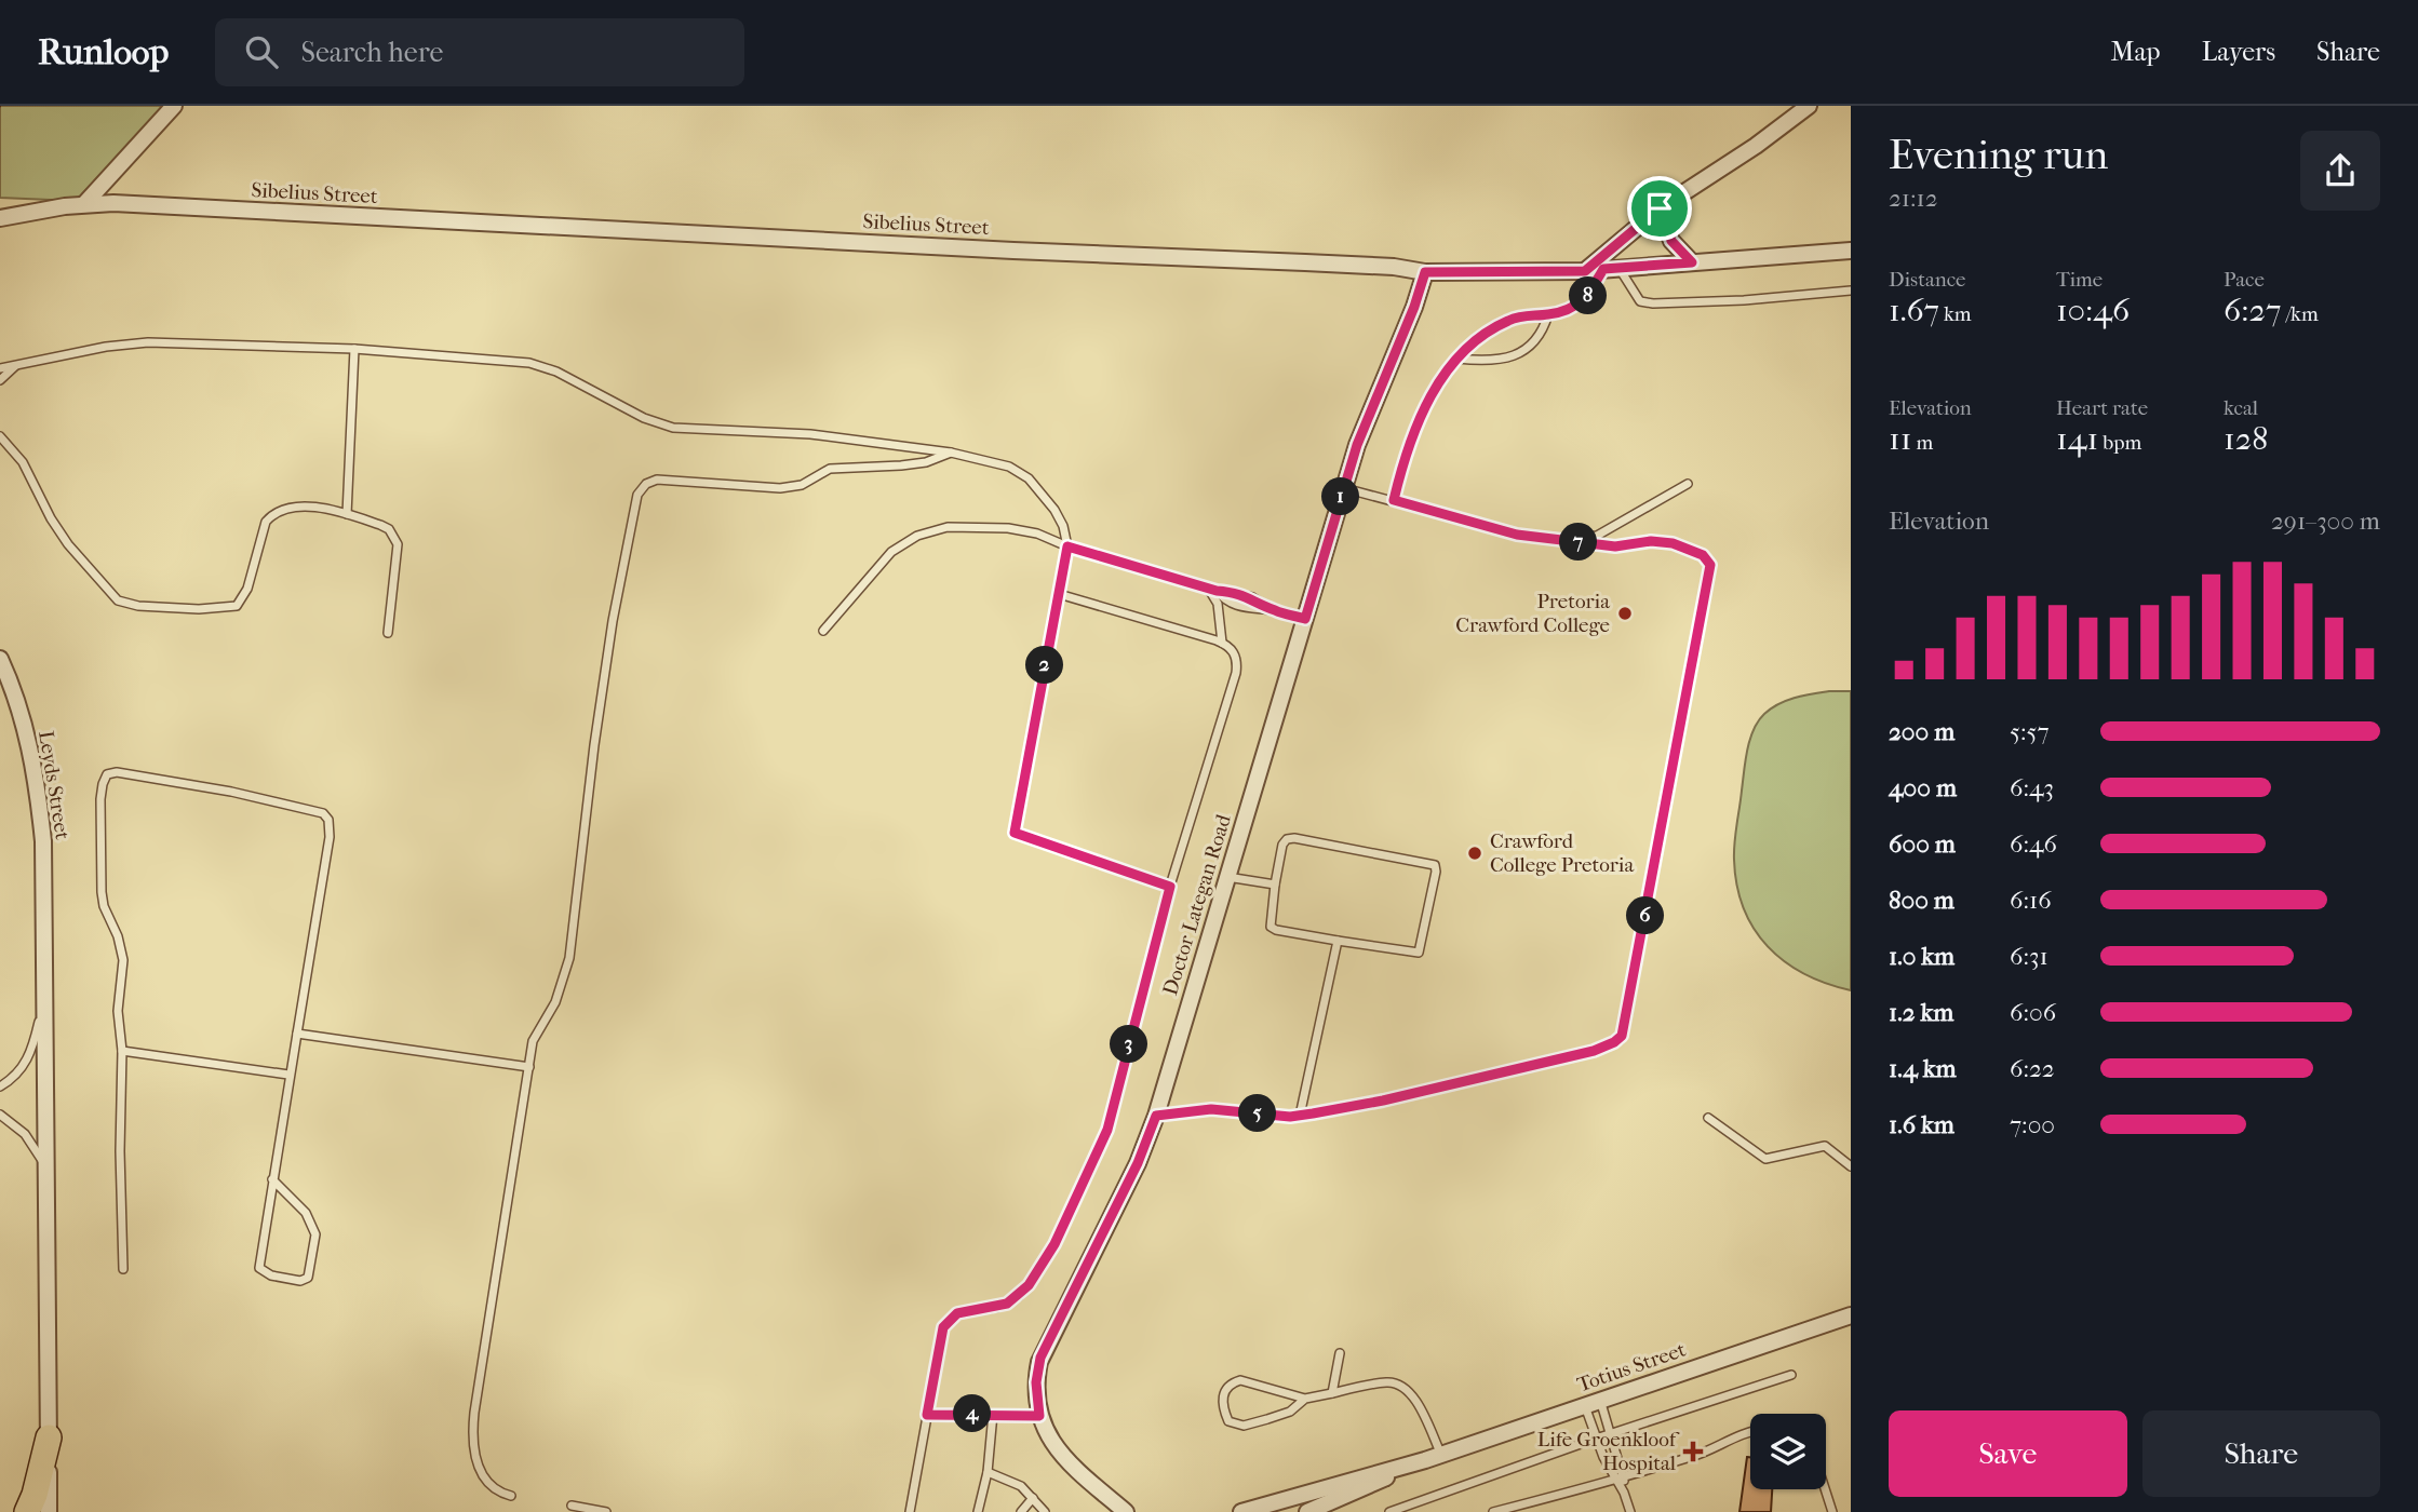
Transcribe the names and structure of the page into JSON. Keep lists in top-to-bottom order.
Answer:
{
  "streets": {
    "street": [
      "Sibelius Street",
      "Leyds Street",
      "Doctor Lategan Road",
      "Totius Street"
    ]
  },
  "crossings": [
    ["Sibelius Street", "Doctor Lategan Road"]
  ],
  "places": {
    "other": ["Pretoria Crawford College", "Crawford College Pretoria"],
    "health": ["Life Groenkloof Hospital"]
  },
  "page": {
    "header": "Runloop",
    "search": "Search here",
    "nav": ["Map", "Layers", "Share"],
    "heading": ["Evening run", "21:12"],
    "stats": [
      ["Distance", "1.67 km"],
      ["Time", "10:46"],
      ["Pace", "6:27 /km"],
      ["Elevation", "11 m"],
      ["Heart rate", "141 bpm"],
      ["kcal", "128"]
    ],
    "pins": [
      "8",
      "1",
      "7",
      "2",
      "6",
      "3",
      "5",
      "4"
    ],
    "chart": ["Elevation", "291–300 m"],
    "list": [
      {
        "name": "200 m",
        "note": "5:57"
      },
      {
        "name": "400 m",
        "note": "6:43"
      },
      {
        "name": "600 m",
        "note": "6:46"
      },
      {
        "name": "800 m",
        "note": "6:16"
      },
      {
        "name": "1.0 km",
        "note": "6:31"
      },
      {
        "name": "1.2 km",
        "note": "6:06"
      },
      {
        "name": "1.4 km",
        "note": "6:22"
      },
      {
        "name": "1.6 km",
        "note": "7:00"
      }
    ],
    "buttons": ["Save", "Share"]
  }
}
